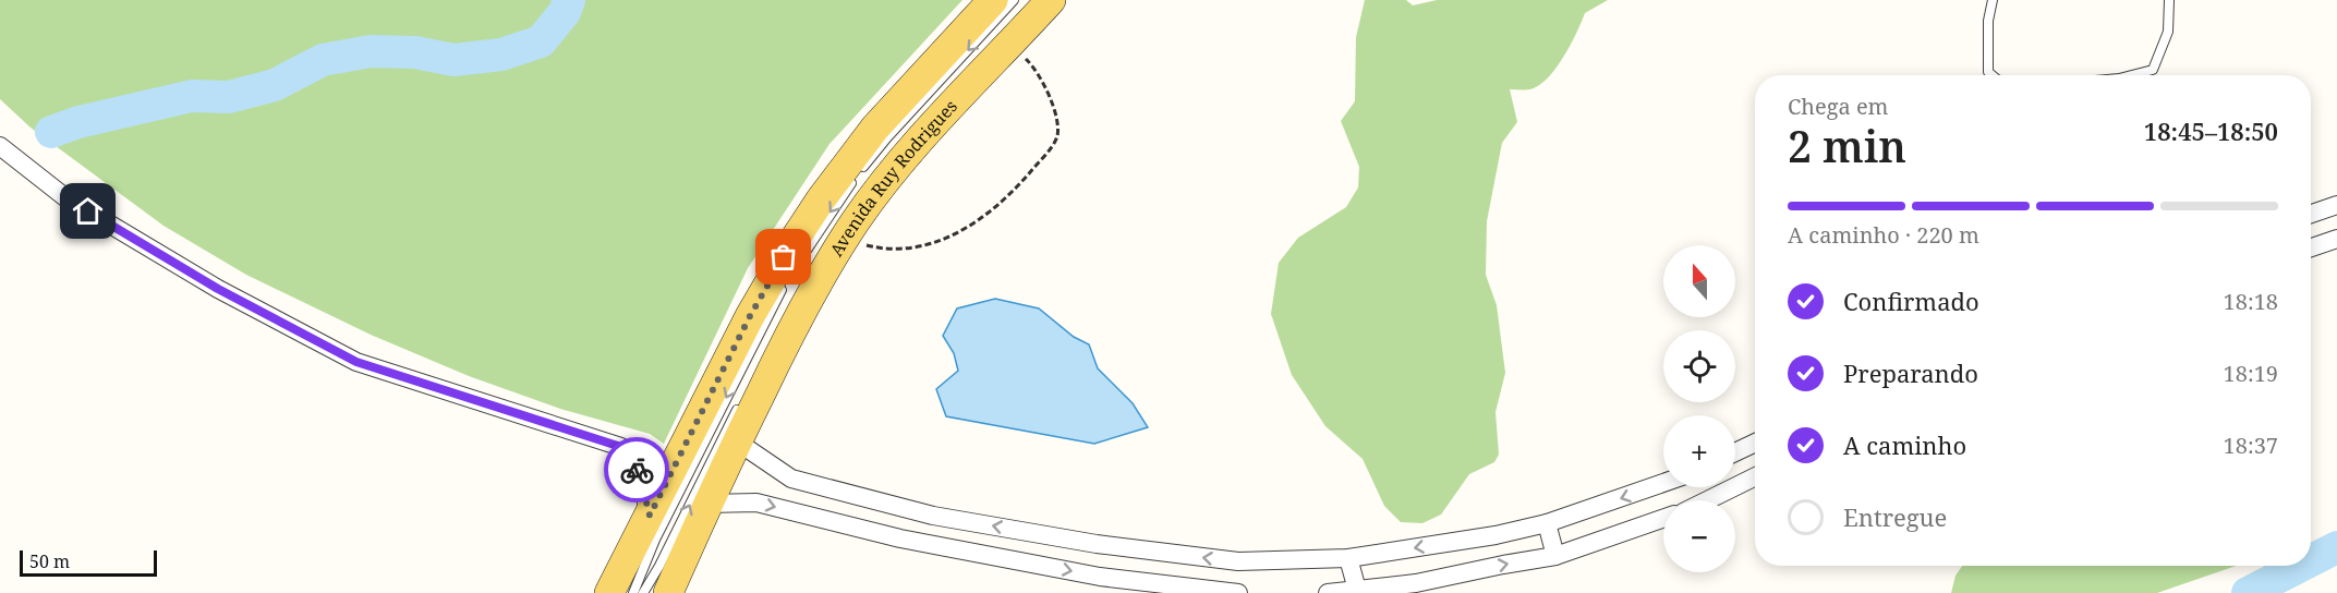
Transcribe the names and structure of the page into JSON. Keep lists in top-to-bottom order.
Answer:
{
  "streets": {
    "main road": ["Avenida Ruy Rodrigues"]
  },
  "scale_bar": "50 m",
  "north": "top",
  "page": {
    "heading": ["2 min", "Chega em", "18:45–18:50"],
    "bar": "A caminho · 220 m",
    "map_buttons": ["+", "−"],
    "list": [
      ["Confirmado", "18:18"],
      ["Preparando", "18:19"],
      ["A caminho", "18:37"],
      "Entregue"
    ],
    "scale": "50 m"
  }
}
